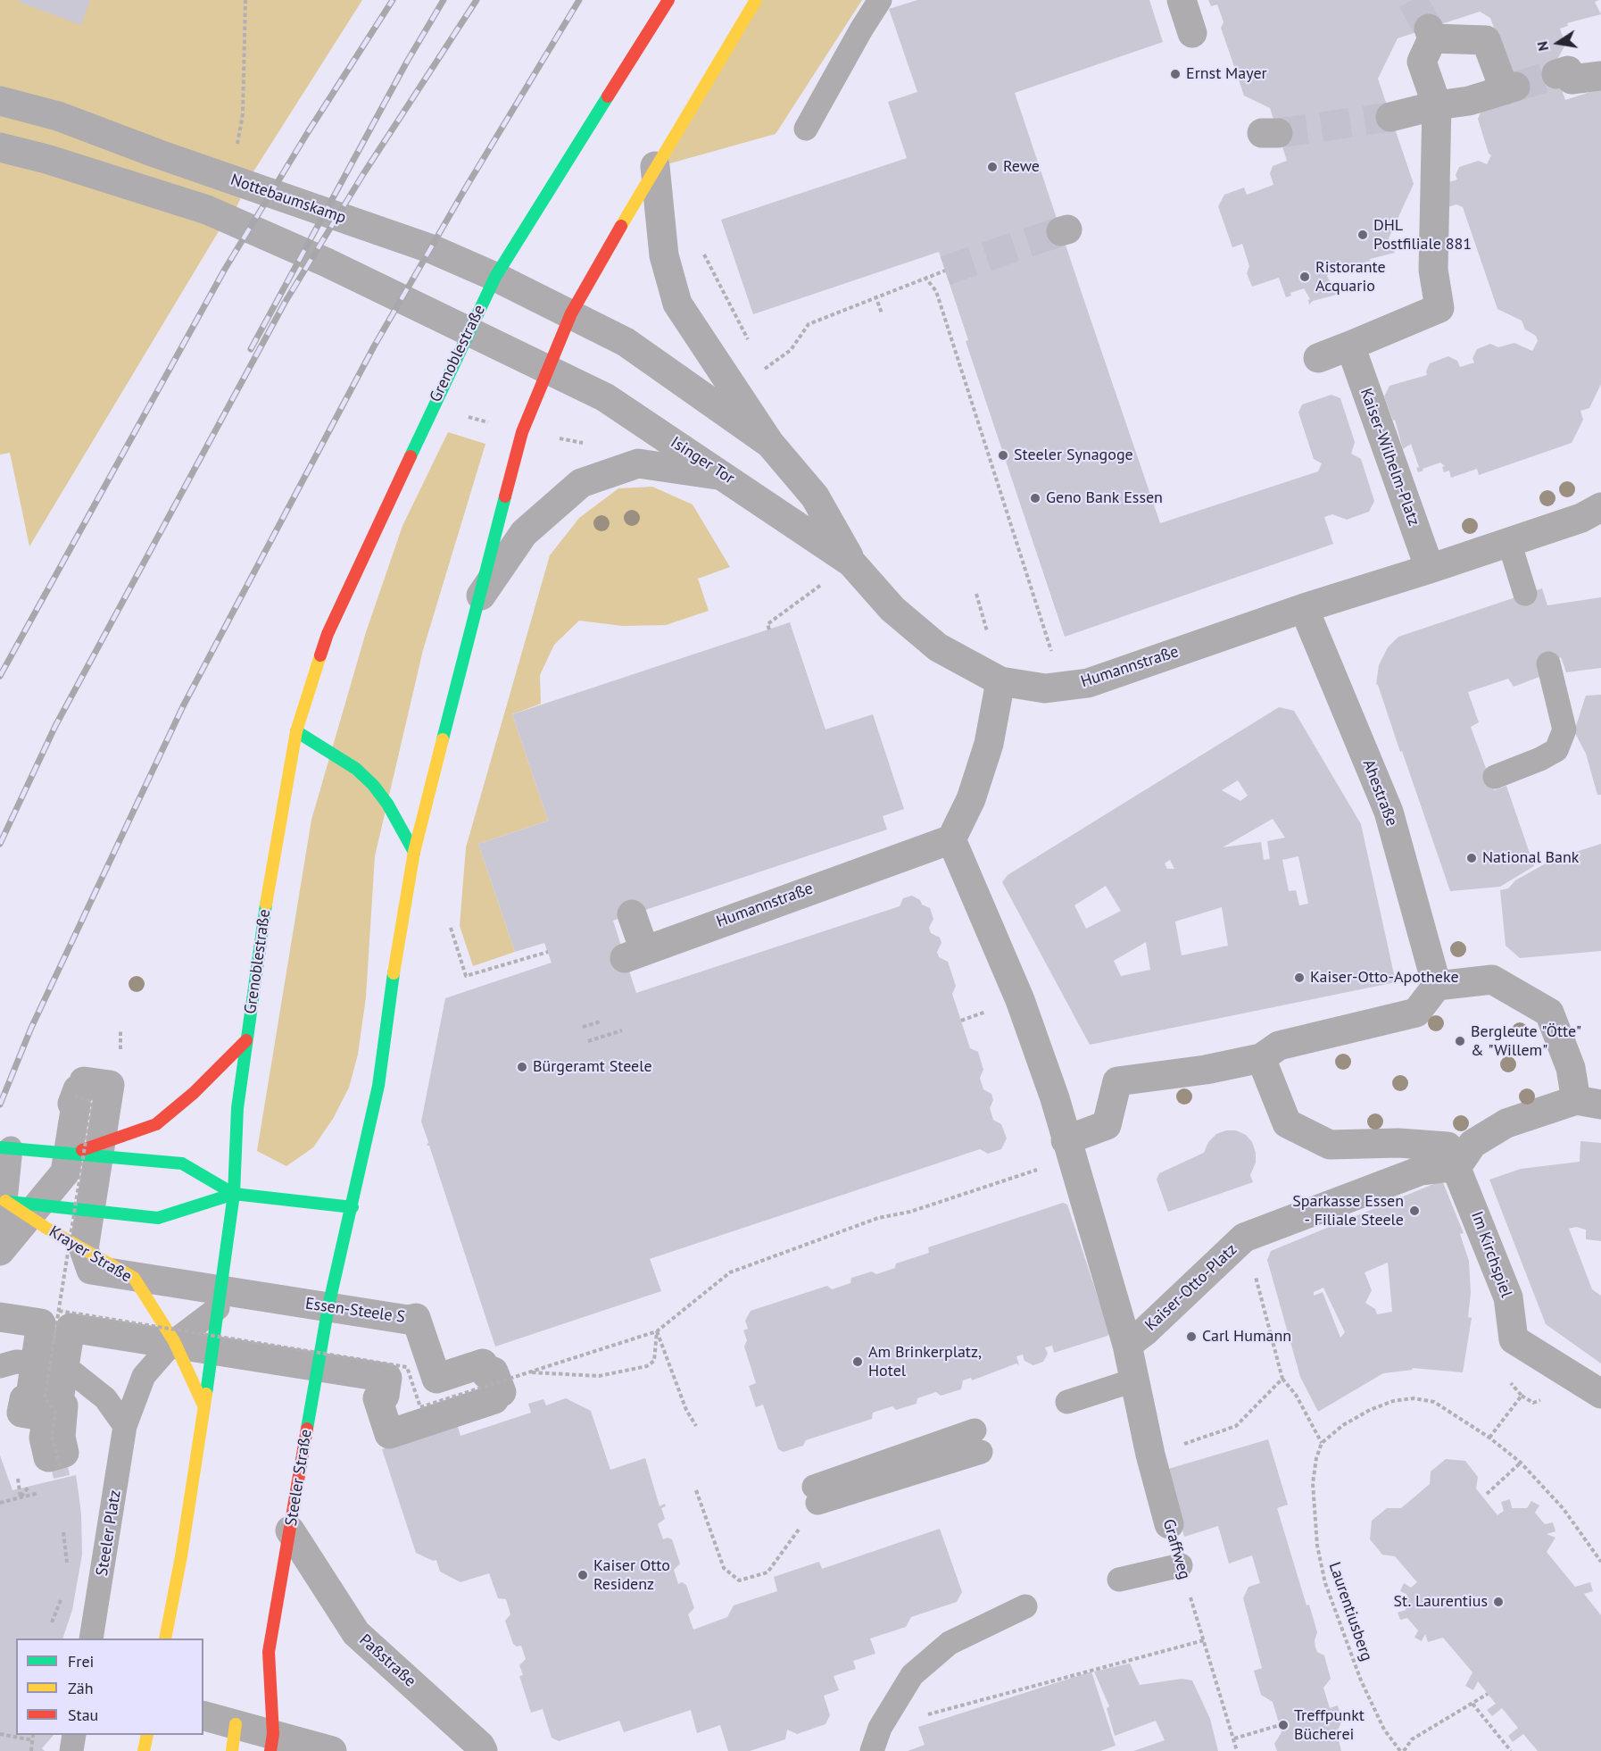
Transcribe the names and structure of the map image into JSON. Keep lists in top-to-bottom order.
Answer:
{
  "streets": {
    "main road": ["Grenoblestraße", "Krayer Straße", "Steeler Straße"],
    "street": [
      "Nottebaumskamp",
      "Kaiser-Wilhelm-Platz",
      "Isinger Tor",
      "Humannstraße",
      "Ahestraße",
      "Im Kirchspiel",
      "Kaiser-Otto-Platz",
      "Essen-Steele S",
      "Graffweg",
      "Paßstraße"
    ],
    "lane": ["Steeler Platz"],
    "path": ["Laurentiusberg"]
  },
  "crossings": [
    ["Nottebaumskamp", "Grenoblestraße"],
    ["Nottebaumskamp", "Isinger Tor"],
    ["Grenoblestraße", "Krayer Straße"],
    ["Kaiser-Wilhelm-Platz", "Humannstraße"],
    ["Isinger Tor", "Humannstraße"],
    ["Humannstraße", "Ahestraße"],
    ["Humannstraße", "Kaiser-Otto-Platz"],
    ["Krayer Straße", "Steeler Straße"],
    ["Krayer Straße", "Steeler Platz"],
    ["Im Kirchspiel", "Kaiser-Otto-Platz"],
    ["Kaiser-Otto-Platz", "Graffweg"],
    ["Steeler Straße", "Paßstraße"]
  ],
  "places": [
    "Ernst Mayer",
    "Rewe",
    "DHL Postfiliale 881",
    "Ristorante Acquario",
    "Steeler Synagoge",
    "Geno Bank Essen",
    "National Bank",
    "Kaiser-Otto-Apotheke",
    "Bergleute \"Ötte\" & \"Willem\"",
    "Bürgeramt Steele",
    "Sparkasse Essen - Filiale Steele",
    "Carl Humann",
    "Am Brinkerplatz, Hotel",
    "Kaiser Otto Residenz",
    "St. Laurentius",
    "Treffpunkt Bücherei"
  ],
  "legend": ["Frei", "Zäh", "Stau"],
  "north": "left"
}
